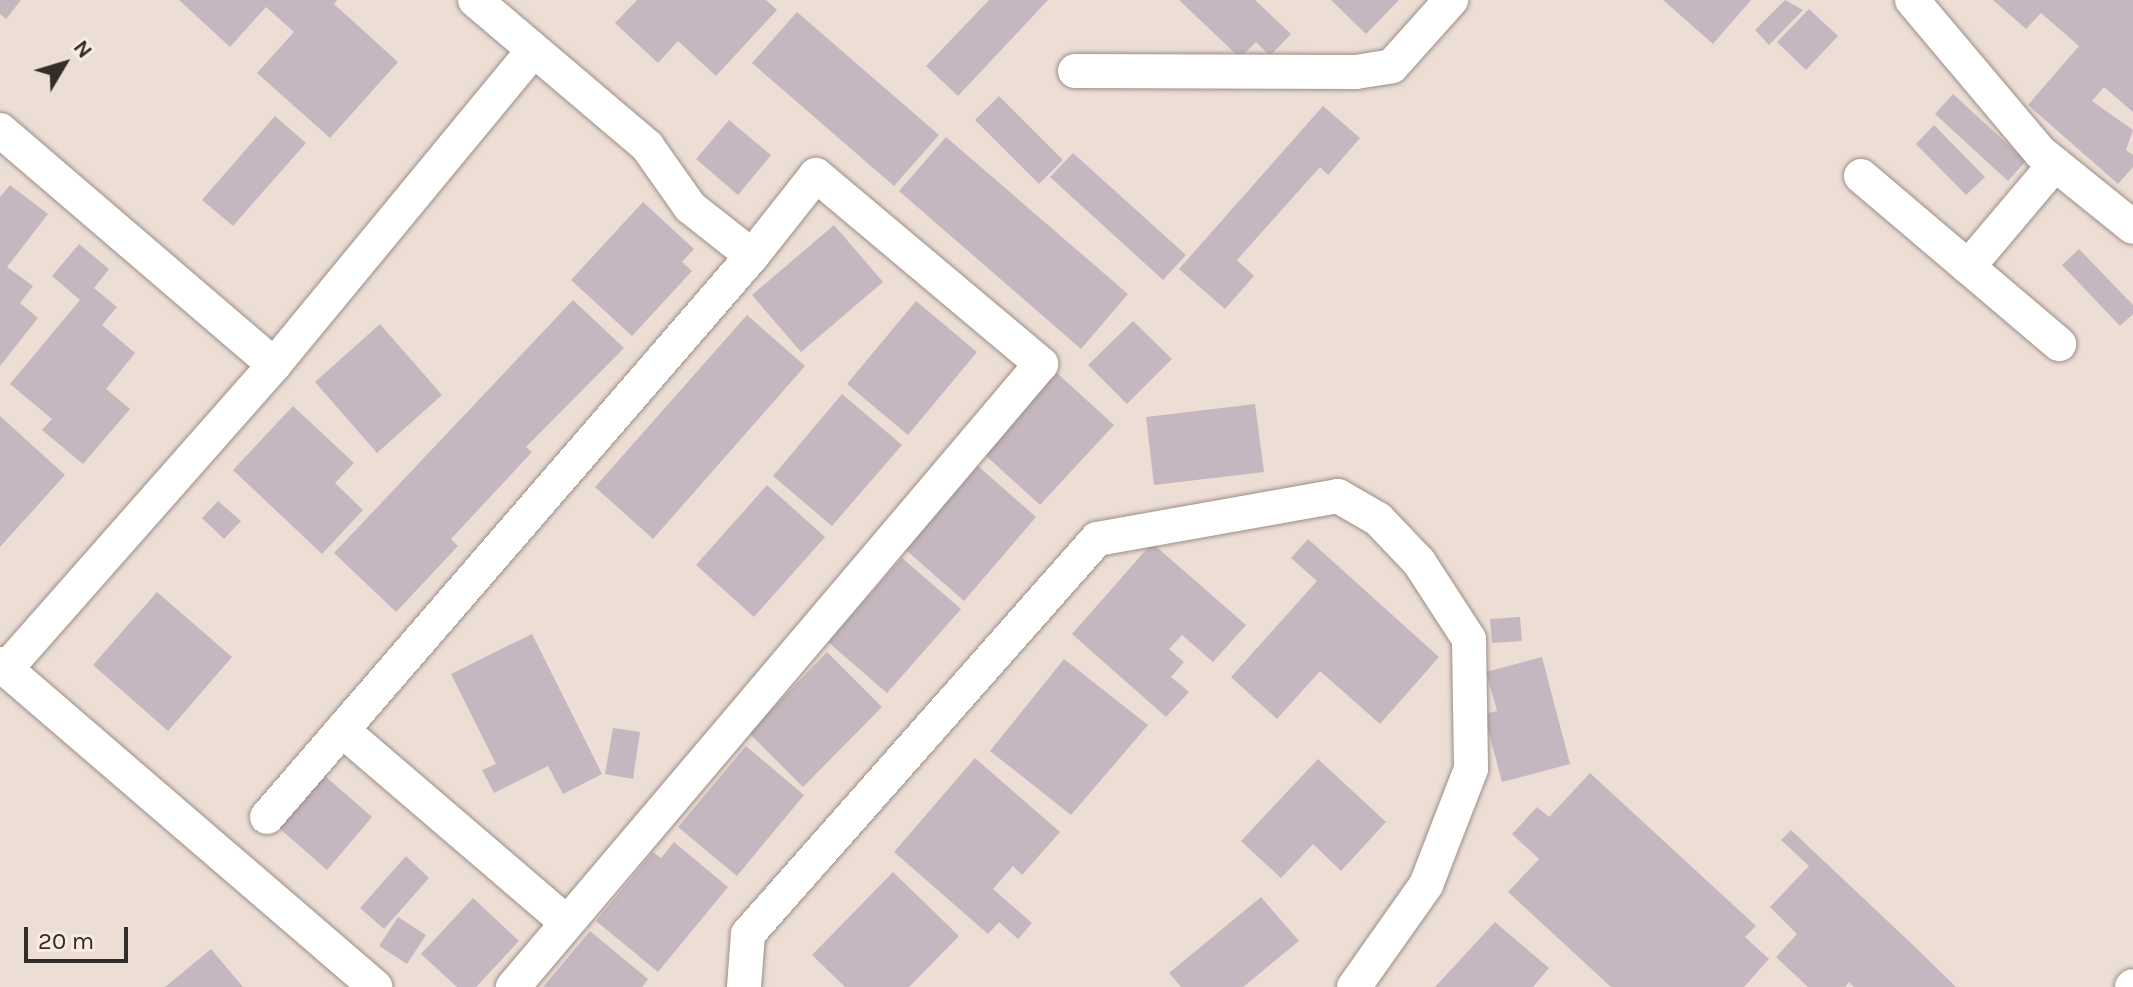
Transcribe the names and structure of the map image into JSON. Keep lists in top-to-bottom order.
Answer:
{
  "scale_bar": "20 m",
  "north": "top right"
}
